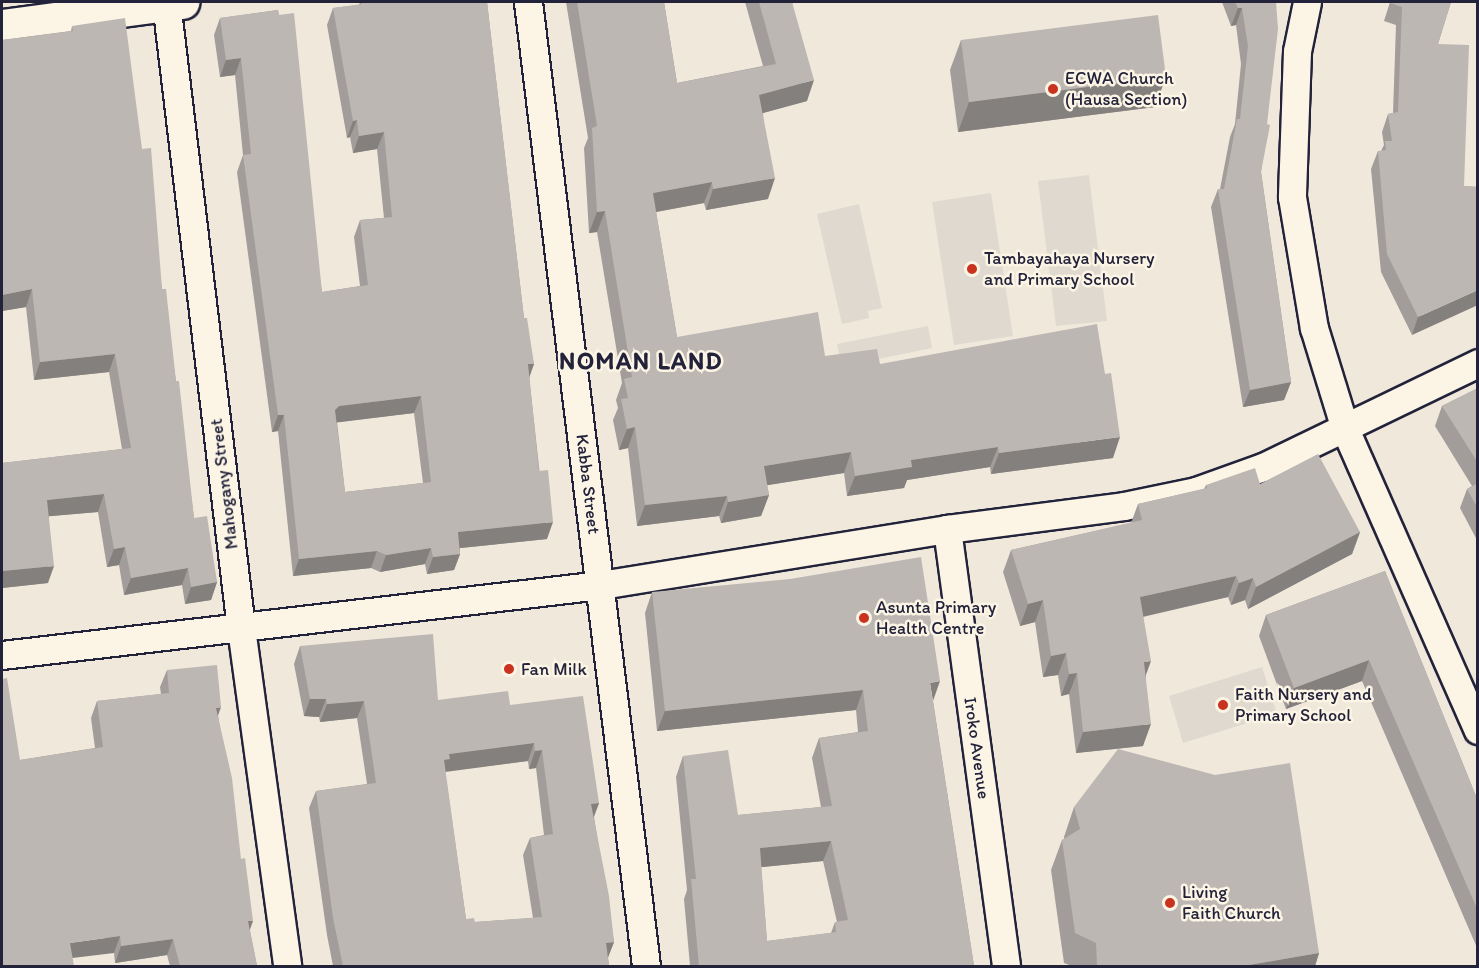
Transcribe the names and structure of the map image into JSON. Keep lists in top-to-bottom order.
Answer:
{
  "streets": {
    "street": ["Mahogany Street", "Kabba Street", "Iroko Avenue"]
  },
  "districts": ["NOMAN LAND"],
  "places": [
    "ECWA Church (Hausa Section)",
    "Tambayahaya Nursery and Primary School",
    "Asunta Primary Health Centre",
    "Fan Milk",
    "Faith Nursery and Primary School",
    "Living Faith Church"
  ]
}
